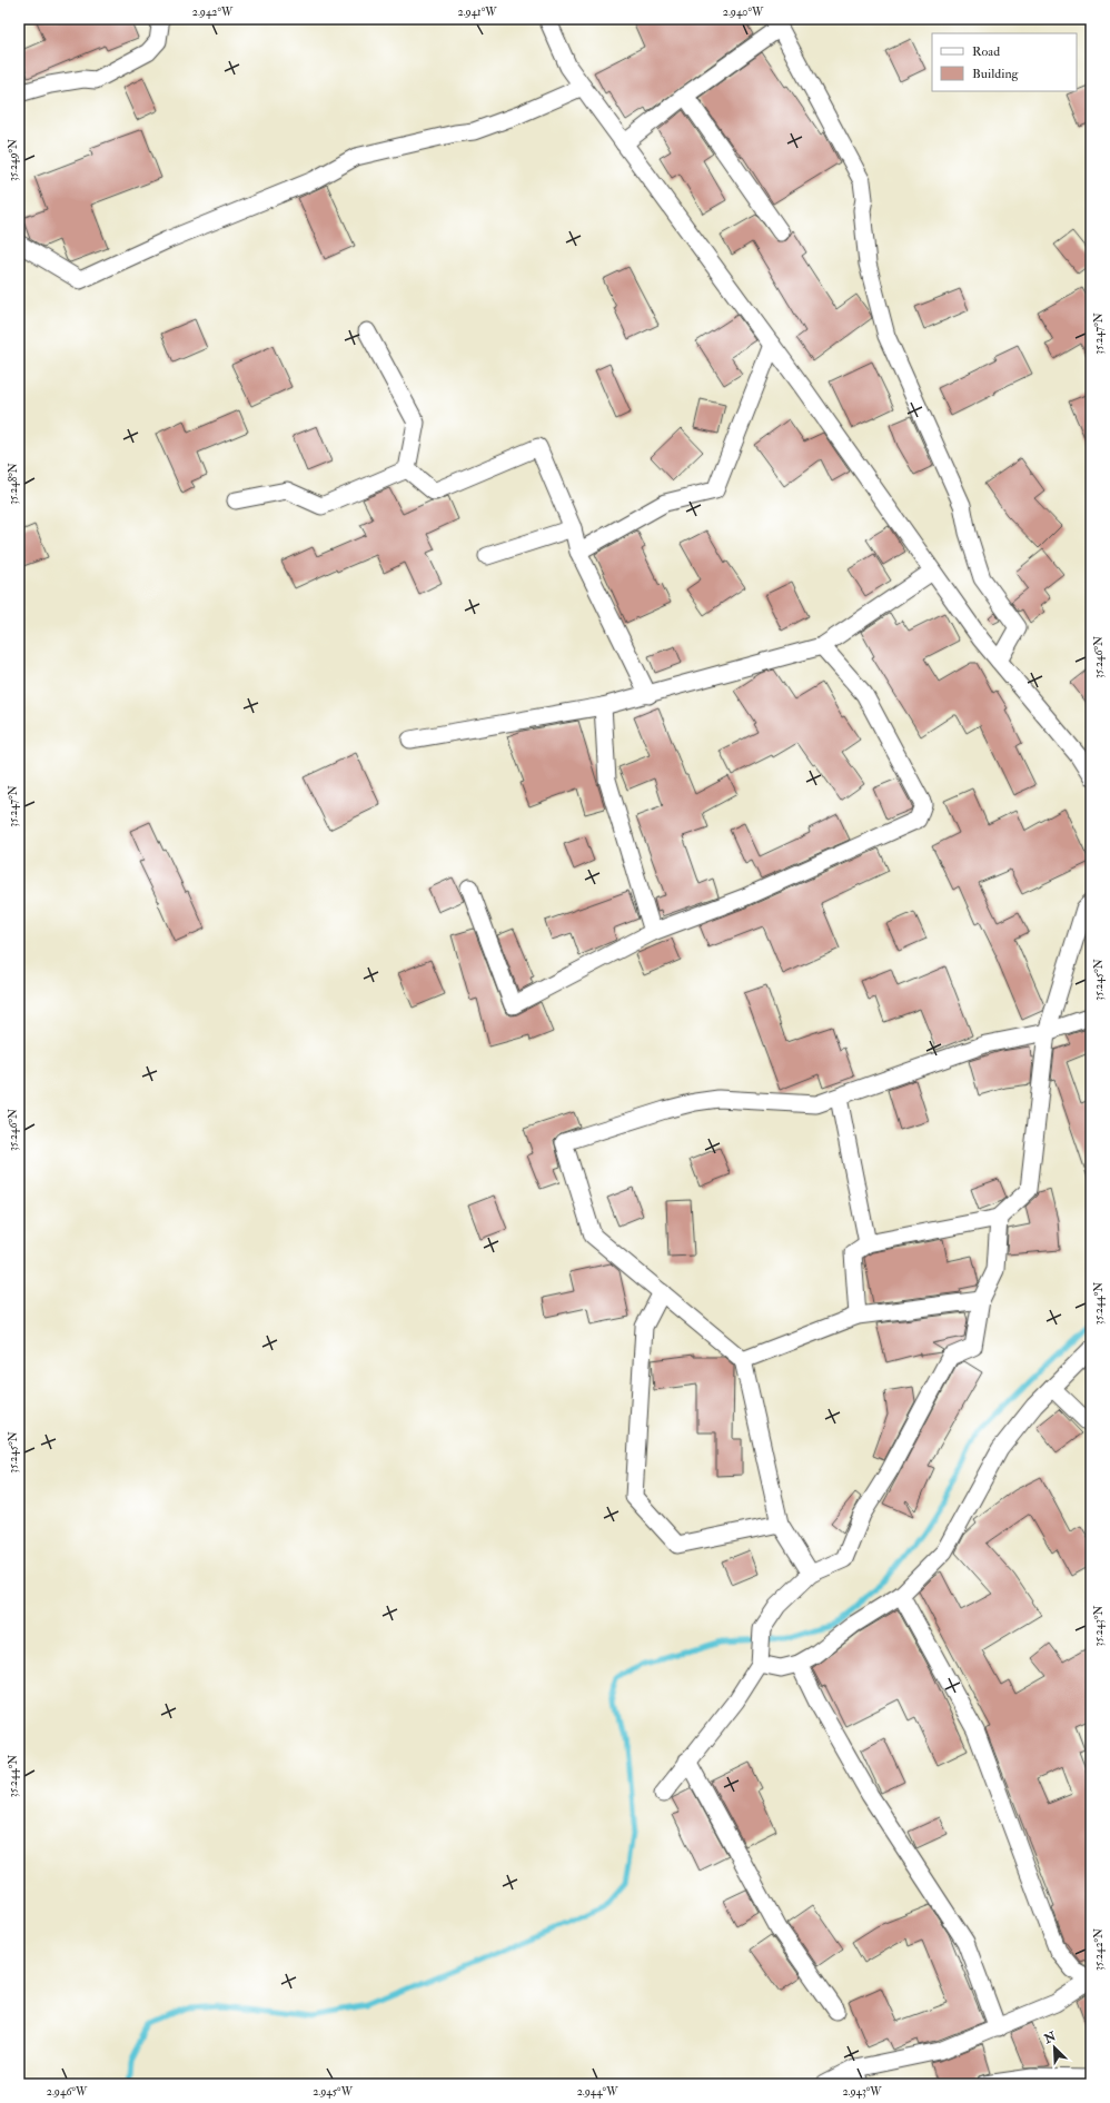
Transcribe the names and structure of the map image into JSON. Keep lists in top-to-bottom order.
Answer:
{
  "legend": ["Road", "Building"],
  "north": "top left",
  "coordinates": [
    "2.942°W",
    "2.941°W",
    "2.940°W",
    "35.249°N",
    "35.247°N",
    "35.248°N",
    "35.246°N",
    "35.245°N",
    "35.244°N",
    "35.243°N",
    "35.242°N",
    "2.946°W",
    "2.945°W",
    "2.944°W",
    "2.943°W"
  ]
}
